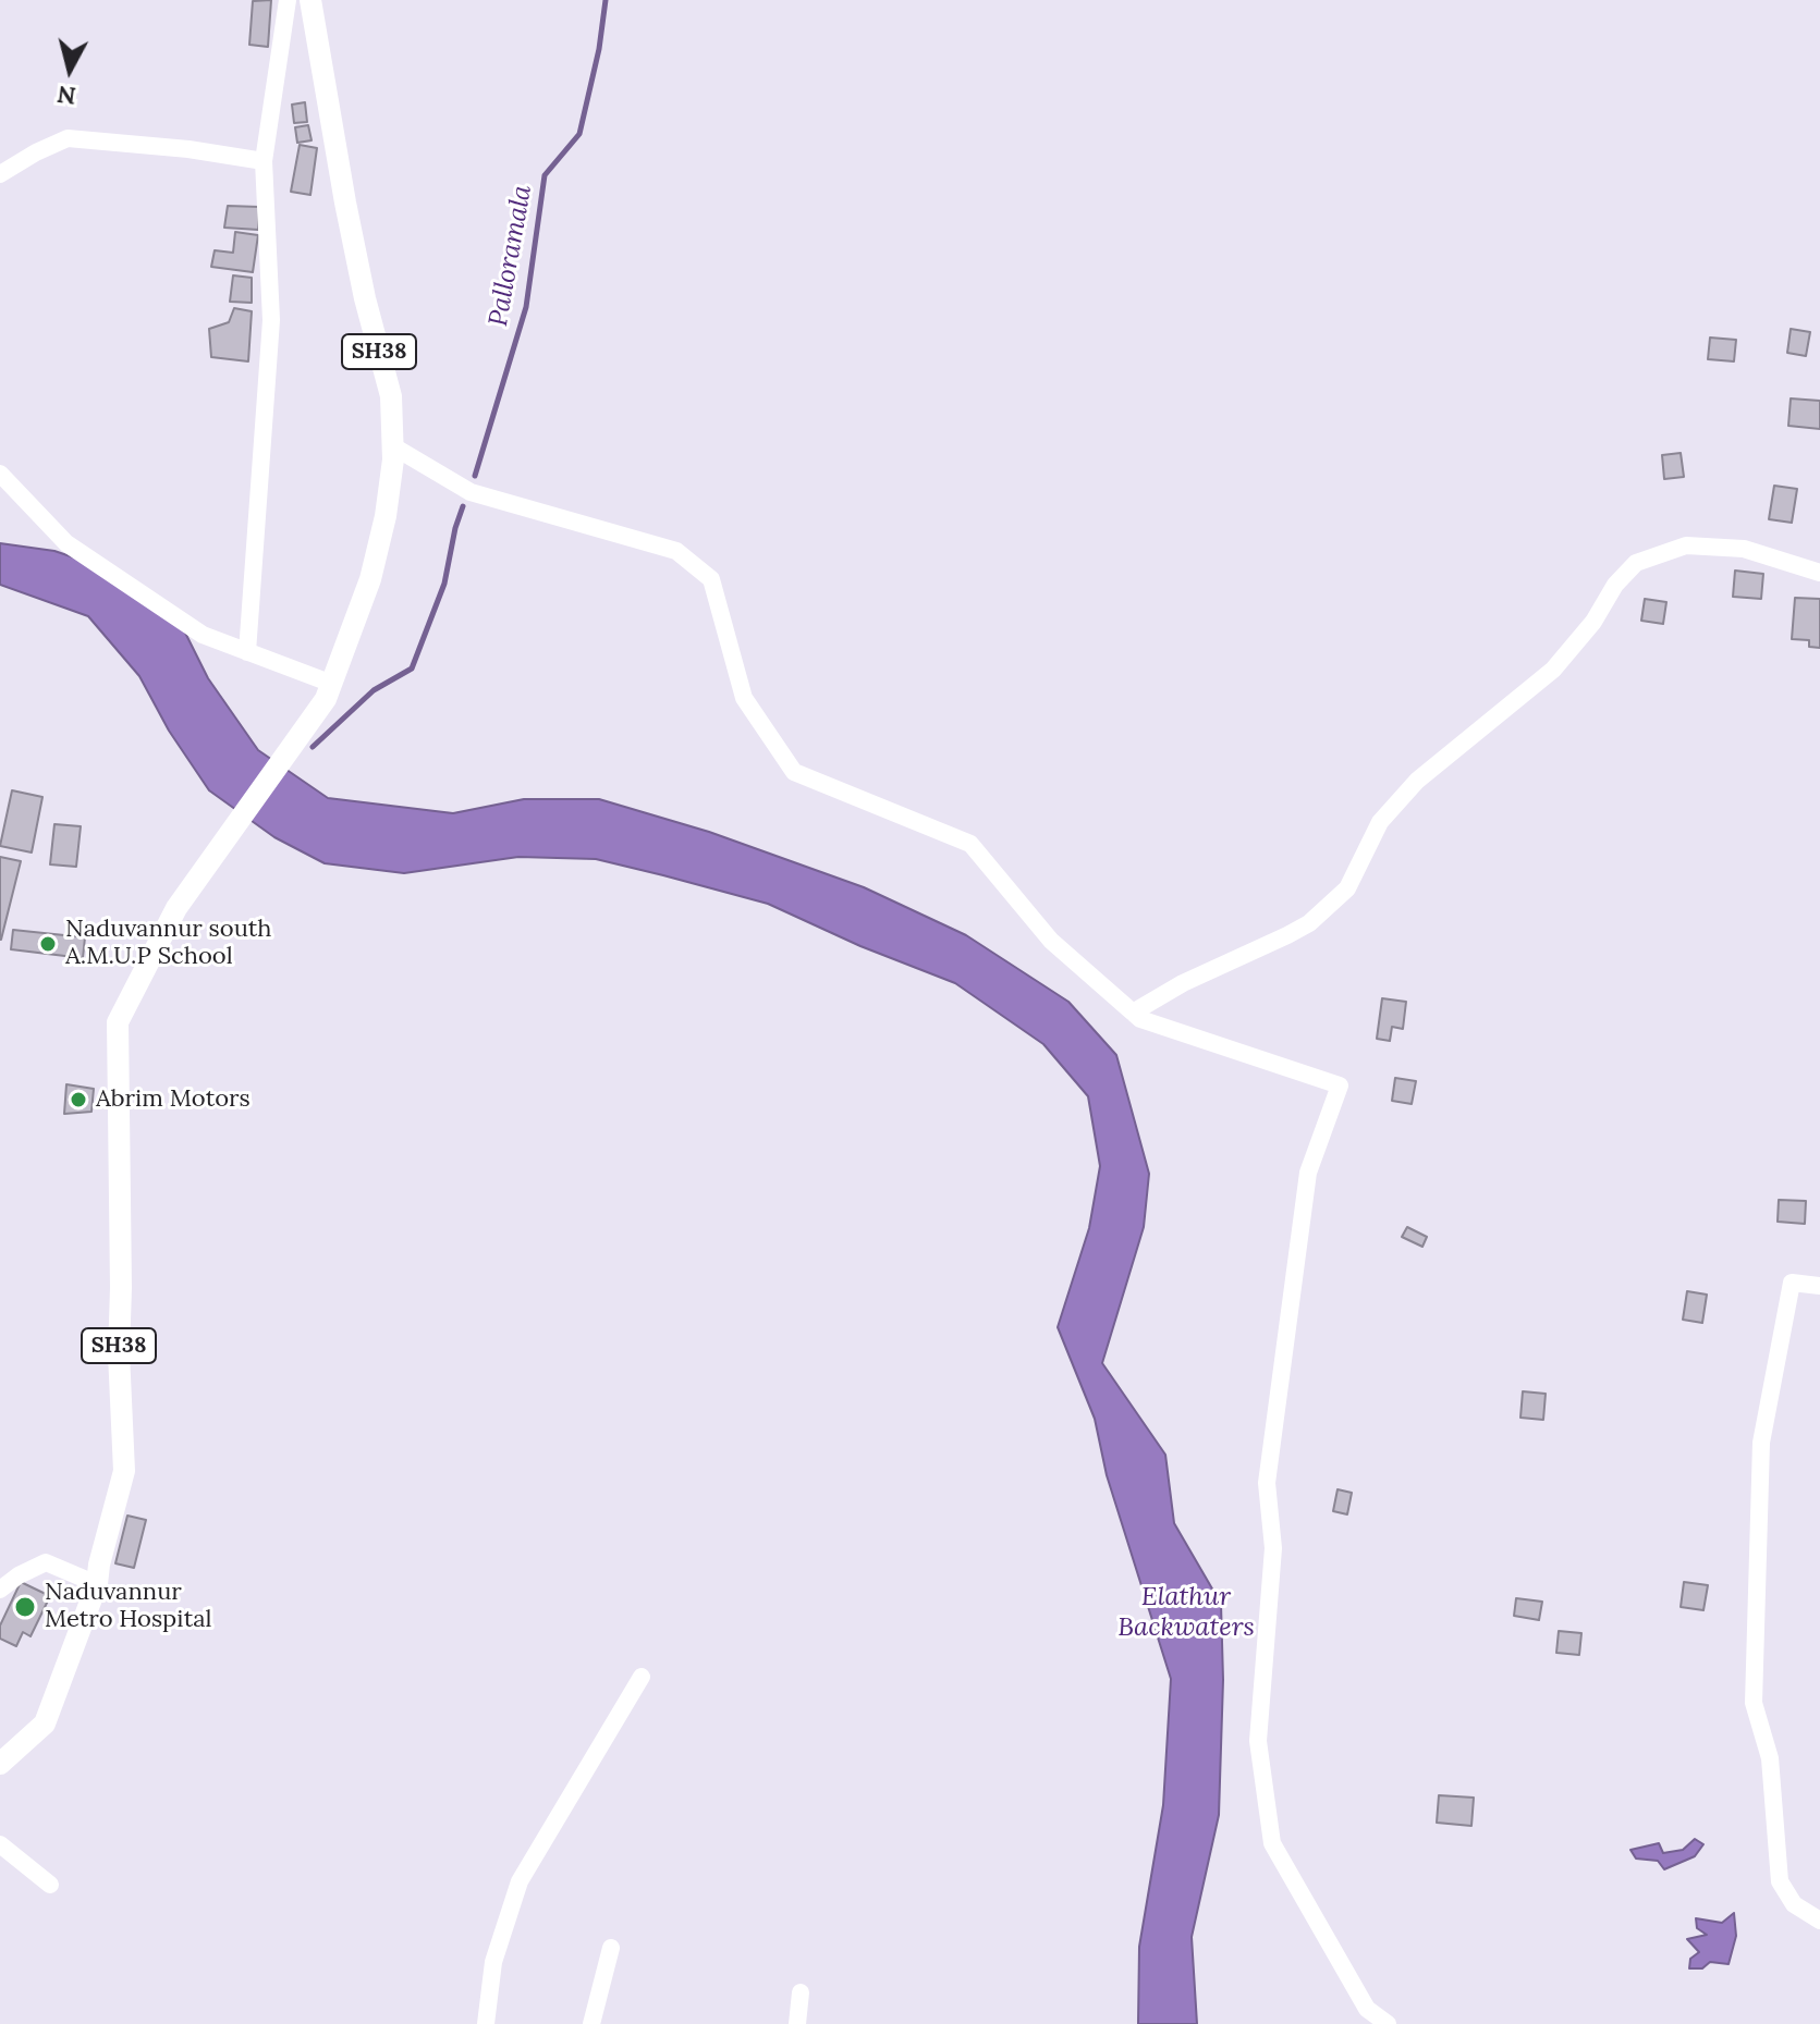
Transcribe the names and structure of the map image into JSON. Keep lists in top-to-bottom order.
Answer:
{
  "streets": {
    "main road": ["SH38"]
  },
  "water": ["Palloramala", "Elathur Backwaters"],
  "places": ["Naduvannur south A.M.U.P School", "Abrim Motors", "Naduvannur Metro Hospital"],
  "north": "bottom"
}
